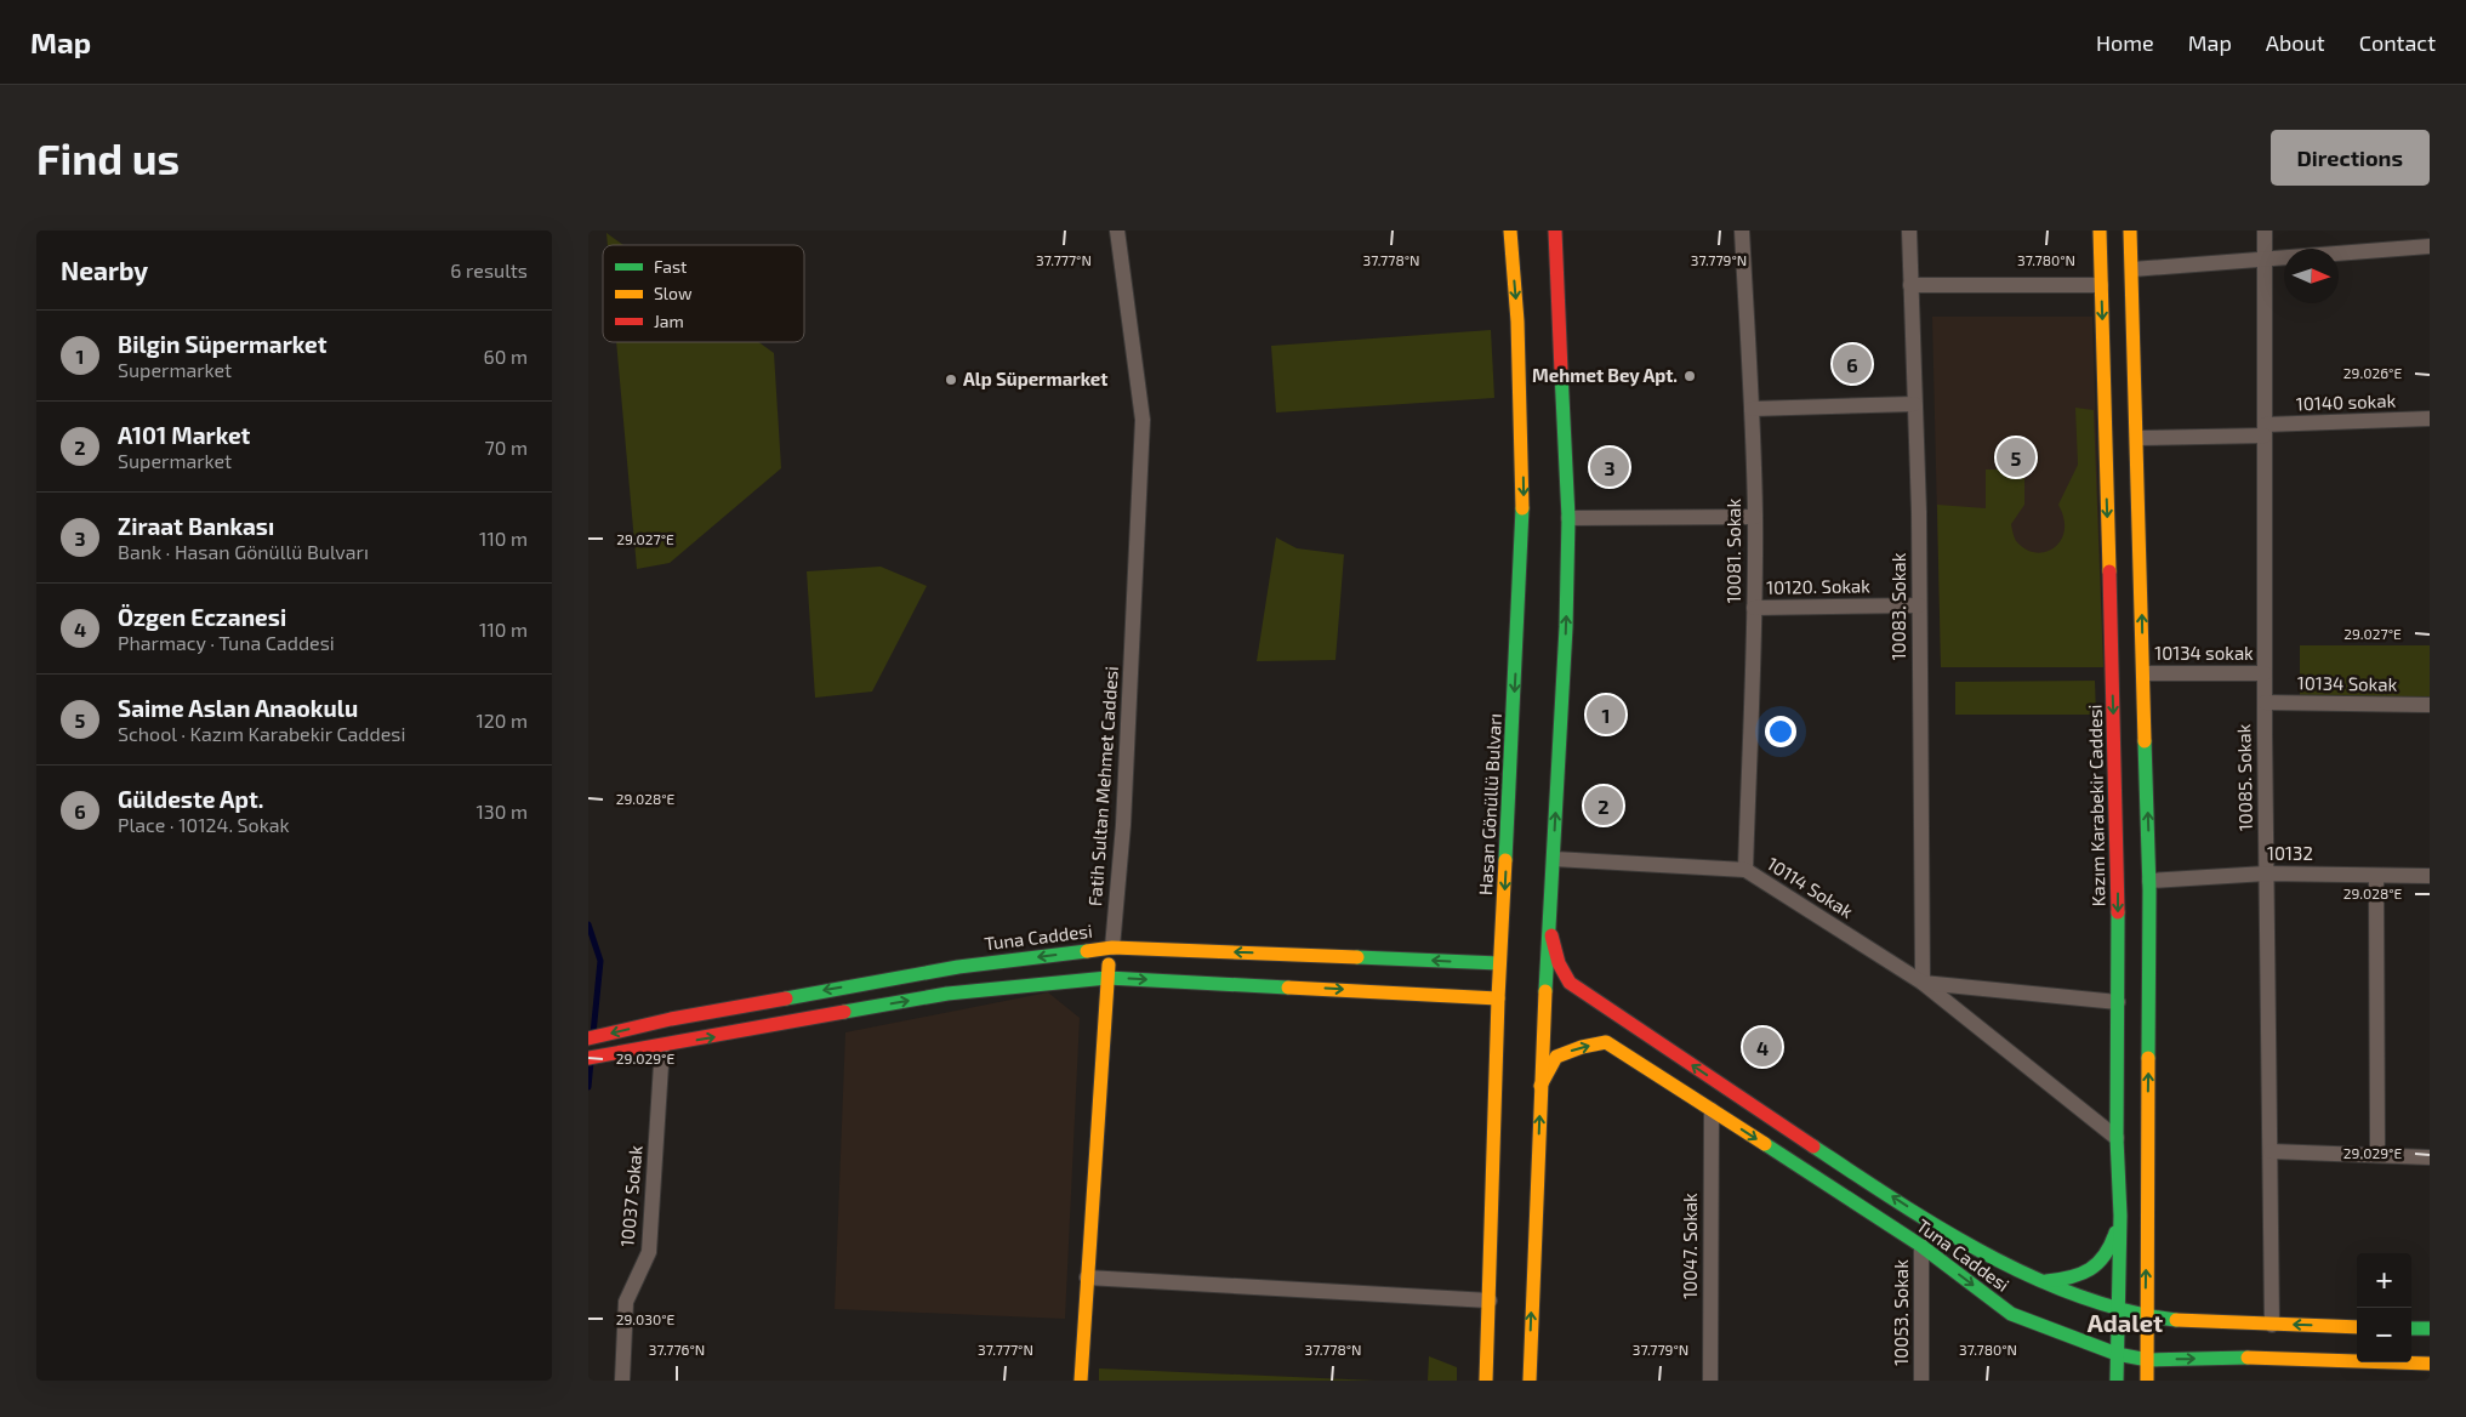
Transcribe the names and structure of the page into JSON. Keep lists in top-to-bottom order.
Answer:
{
  "streets": {
    "street": [
      "10140 sokak",
      "10081. Sokak",
      "10120. Sokak",
      "10083. Sokak",
      "10134 sokak",
      "10134 Sokak",
      "10085. Sokak",
      "Fatih Sultan Mehmet Caddesi",
      "Hasan Gönüllü Bulvarı",
      "Kazım Karabekir Caddesi",
      "10132",
      "10114 Sokak",
      "Tuna Caddesi",
      "10037 Sokak",
      "10047. Sokak",
      "10053. Sokak"
    ]
  },
  "crossings": [
    ["10140 sokak", "10085. Sokak"],
    ["10081. Sokak", "10120. Sokak"],
    ["10081. Sokak", "10114 Sokak"],
    ["10120. Sokak", "10083. Sokak"],
    ["10083. Sokak", "10114 Sokak"],
    ["10134 sokak", "10085. Sokak"],
    ["10134 Sokak", "10085. Sokak"],
    ["10085. Sokak", "10132"],
    ["10085. Sokak", "Tuna Caddesi"],
    ["Fatih Sultan Mehmet Caddesi", "Tuna Caddesi"],
    ["Hasan Gönüllü Bulvarı", "Tuna Caddesi"],
    ["Kazım Karabekir Caddesi", "10114 Sokak"],
    ["Kazım Karabekir Caddesi", "Tuna Caddesi"],
    ["Tuna Caddesi", "10047. Sokak"],
    ["Tuna Caddesi", "10053. Sokak"]
  ],
  "districts": ["Adalet"],
  "places": ["Mehmet Bey Apt.", "Alp Süpermarket"],
  "legend": ["Fast", "Slow", "Jam"],
  "north": "right",
  "page": {
    "header": "Map",
    "nav": [
      "Home",
      "Map",
      "About",
      "Contact"
    ],
    "buttons": "Directions",
    "title": "Find us",
    "heading": ["Nearby", "6 results"],
    "list": [
      {
        "mark": "1",
        "name": "Bilgin Süpermarket",
        "note": "Supermarket",
        "value": "60 m"
      },
      {
        "mark": "2",
        "name": "A101 Market",
        "note": "Supermarket",
        "value": "70 m"
      },
      {
        "mark": "3",
        "name": "Ziraat Bankası",
        "note": "Bank · Hasan Gönüllü Bulvarı",
        "value": "110 m"
      },
      {
        "mark": "4",
        "name": "Özgen Eczanesi",
        "note": "Pharmacy · Tuna Caddesi",
        "value": "110 m"
      },
      {
        "mark": "5",
        "name": "Saime Aslan Anaokulu",
        "note": "School · Kazım Karabekir Caddesi",
        "value": "120 m"
      },
      {
        "mark": "6",
        "name": "Güldeste Apt.",
        "note": "Place · 10124. Sokak",
        "value": "130 m"
      }
    ],
    "pins": [
      "6",
      "5",
      "3",
      "1",
      "2",
      "4"
    ],
    "map_buttons": ["+", "−"]
  },
  "coordinates": [
    "37.777°N",
    "37.778°N",
    "37.779°N",
    "37.780°N",
    "29.026°E",
    "29.027°E",
    "29.028°E",
    "29.029°E",
    "29.030°E",
    "37.776°N"
  ]
}
